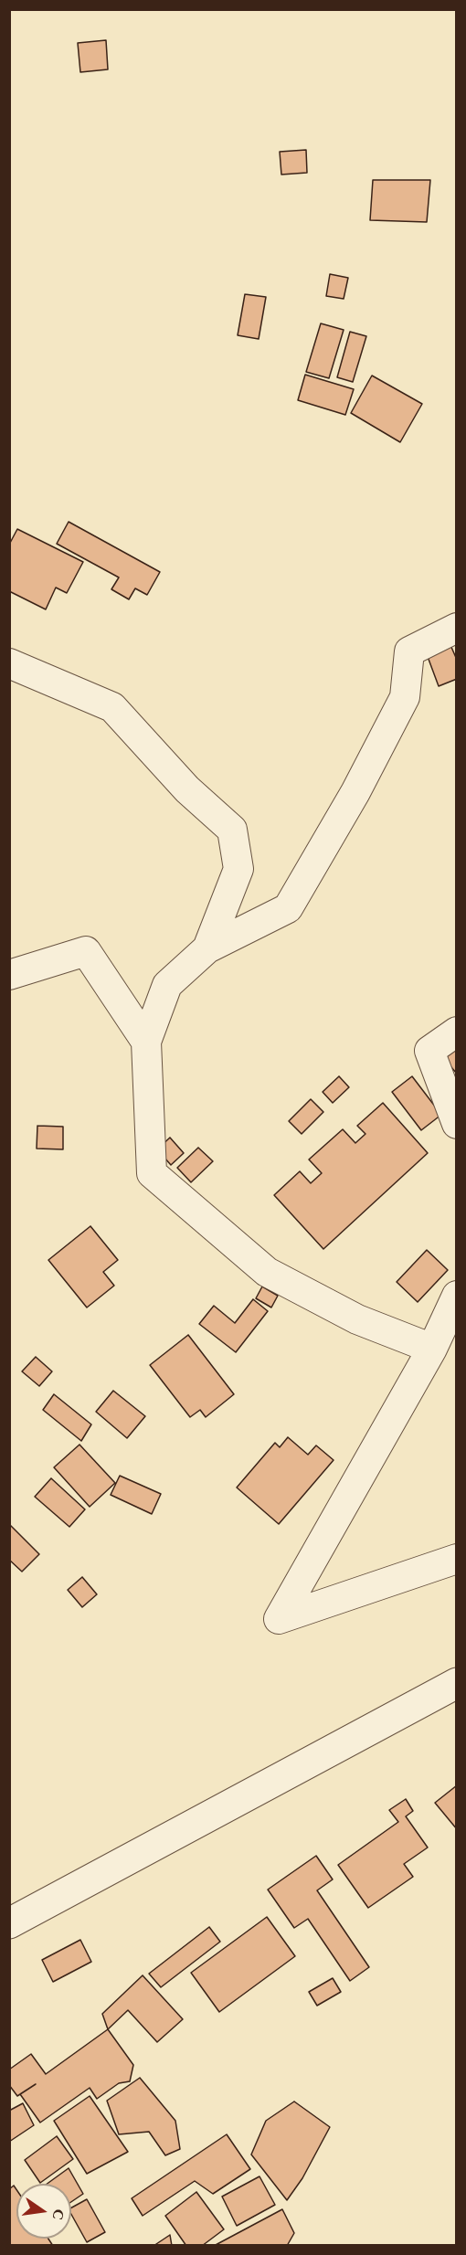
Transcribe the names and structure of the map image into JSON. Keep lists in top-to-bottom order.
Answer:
{
  "north": "right"
}
